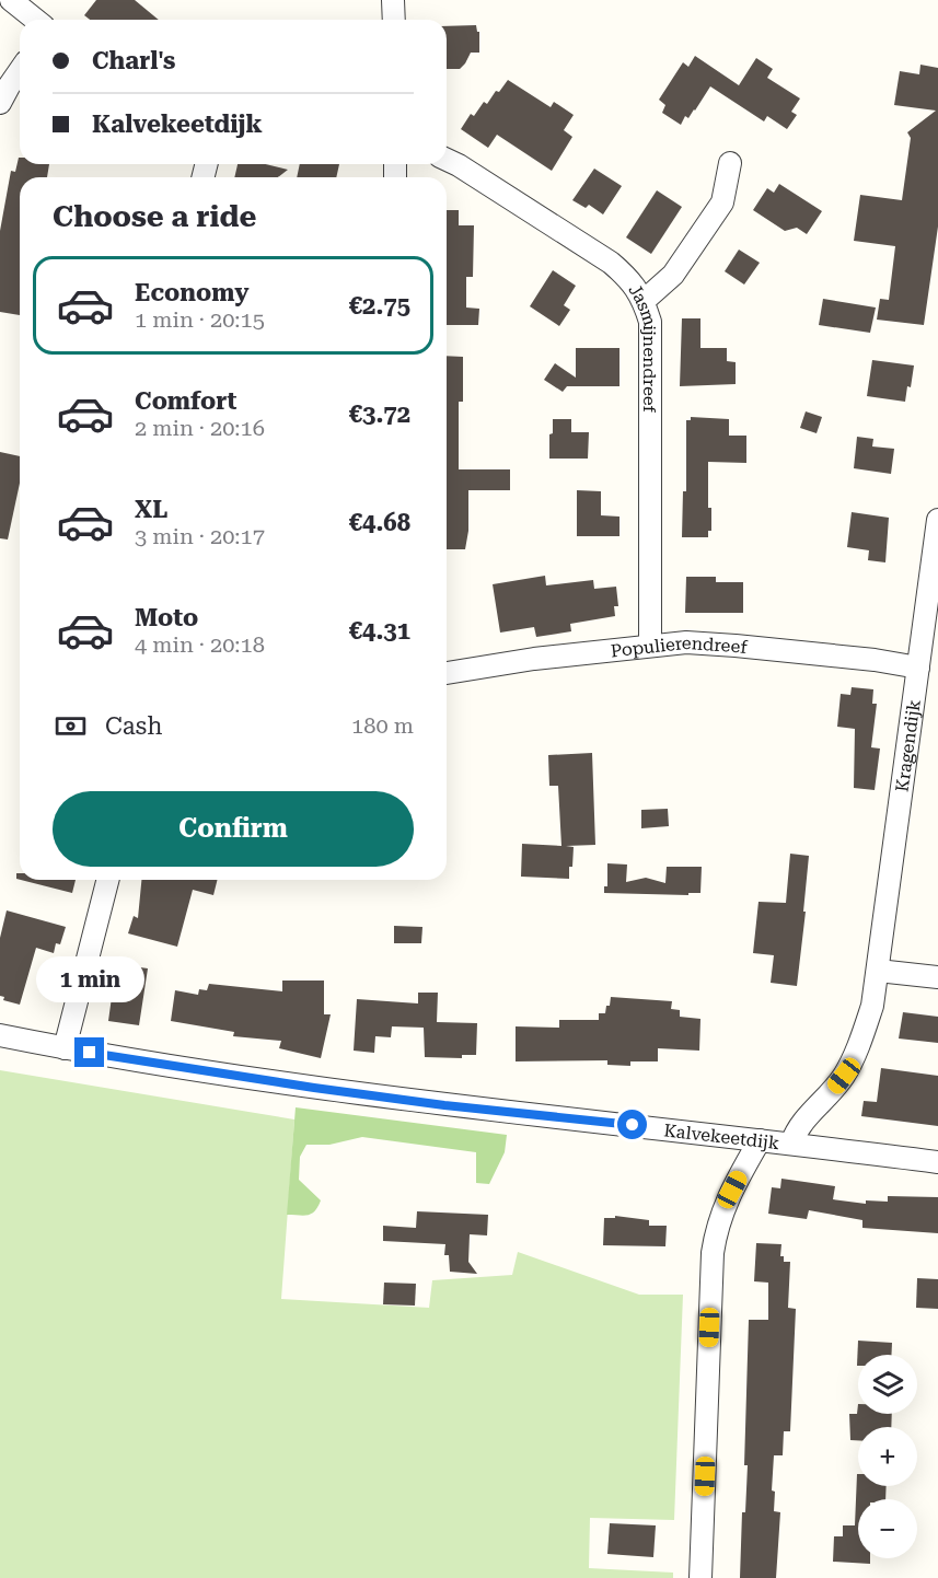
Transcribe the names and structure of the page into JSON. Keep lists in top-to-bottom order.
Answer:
{
  "streets": {
    "street": [
      "Jasmijnendreef",
      "Populierendreef",
      "Kragendijk",
      "Kalvekeetdijk"
    ]
  },
  "crossings": [
    ["Jasmijnendreef", "Populierendreef"],
    ["Populierendreef", "Kragendijk"],
    ["Kragendijk", "Kalvekeetdijk"]
  ],
  "page": {
    "banner": ["Charl's", "Kalvekeetdijk"],
    "heading": "Choose a ride",
    "list": [
      {
        "name": "Economy",
        "note": "1 min · 20:15",
        "value": "€2.75"
      },
      {
        "name": "Comfort",
        "note": "2 min · 20:16",
        "value": "€3.72"
      },
      {
        "name": "XL",
        "note": "3 min · 20:17",
        "value": "€4.68"
      },
      {
        "name": "Moto",
        "note": "4 min · 20:18",
        "value": "€4.31"
      }
    ],
    "pay": ["Cash", "180 m"],
    "buttons": "Confirm",
    "bubble": "1 min",
    "map_buttons": ["+", "−"]
  }
}
